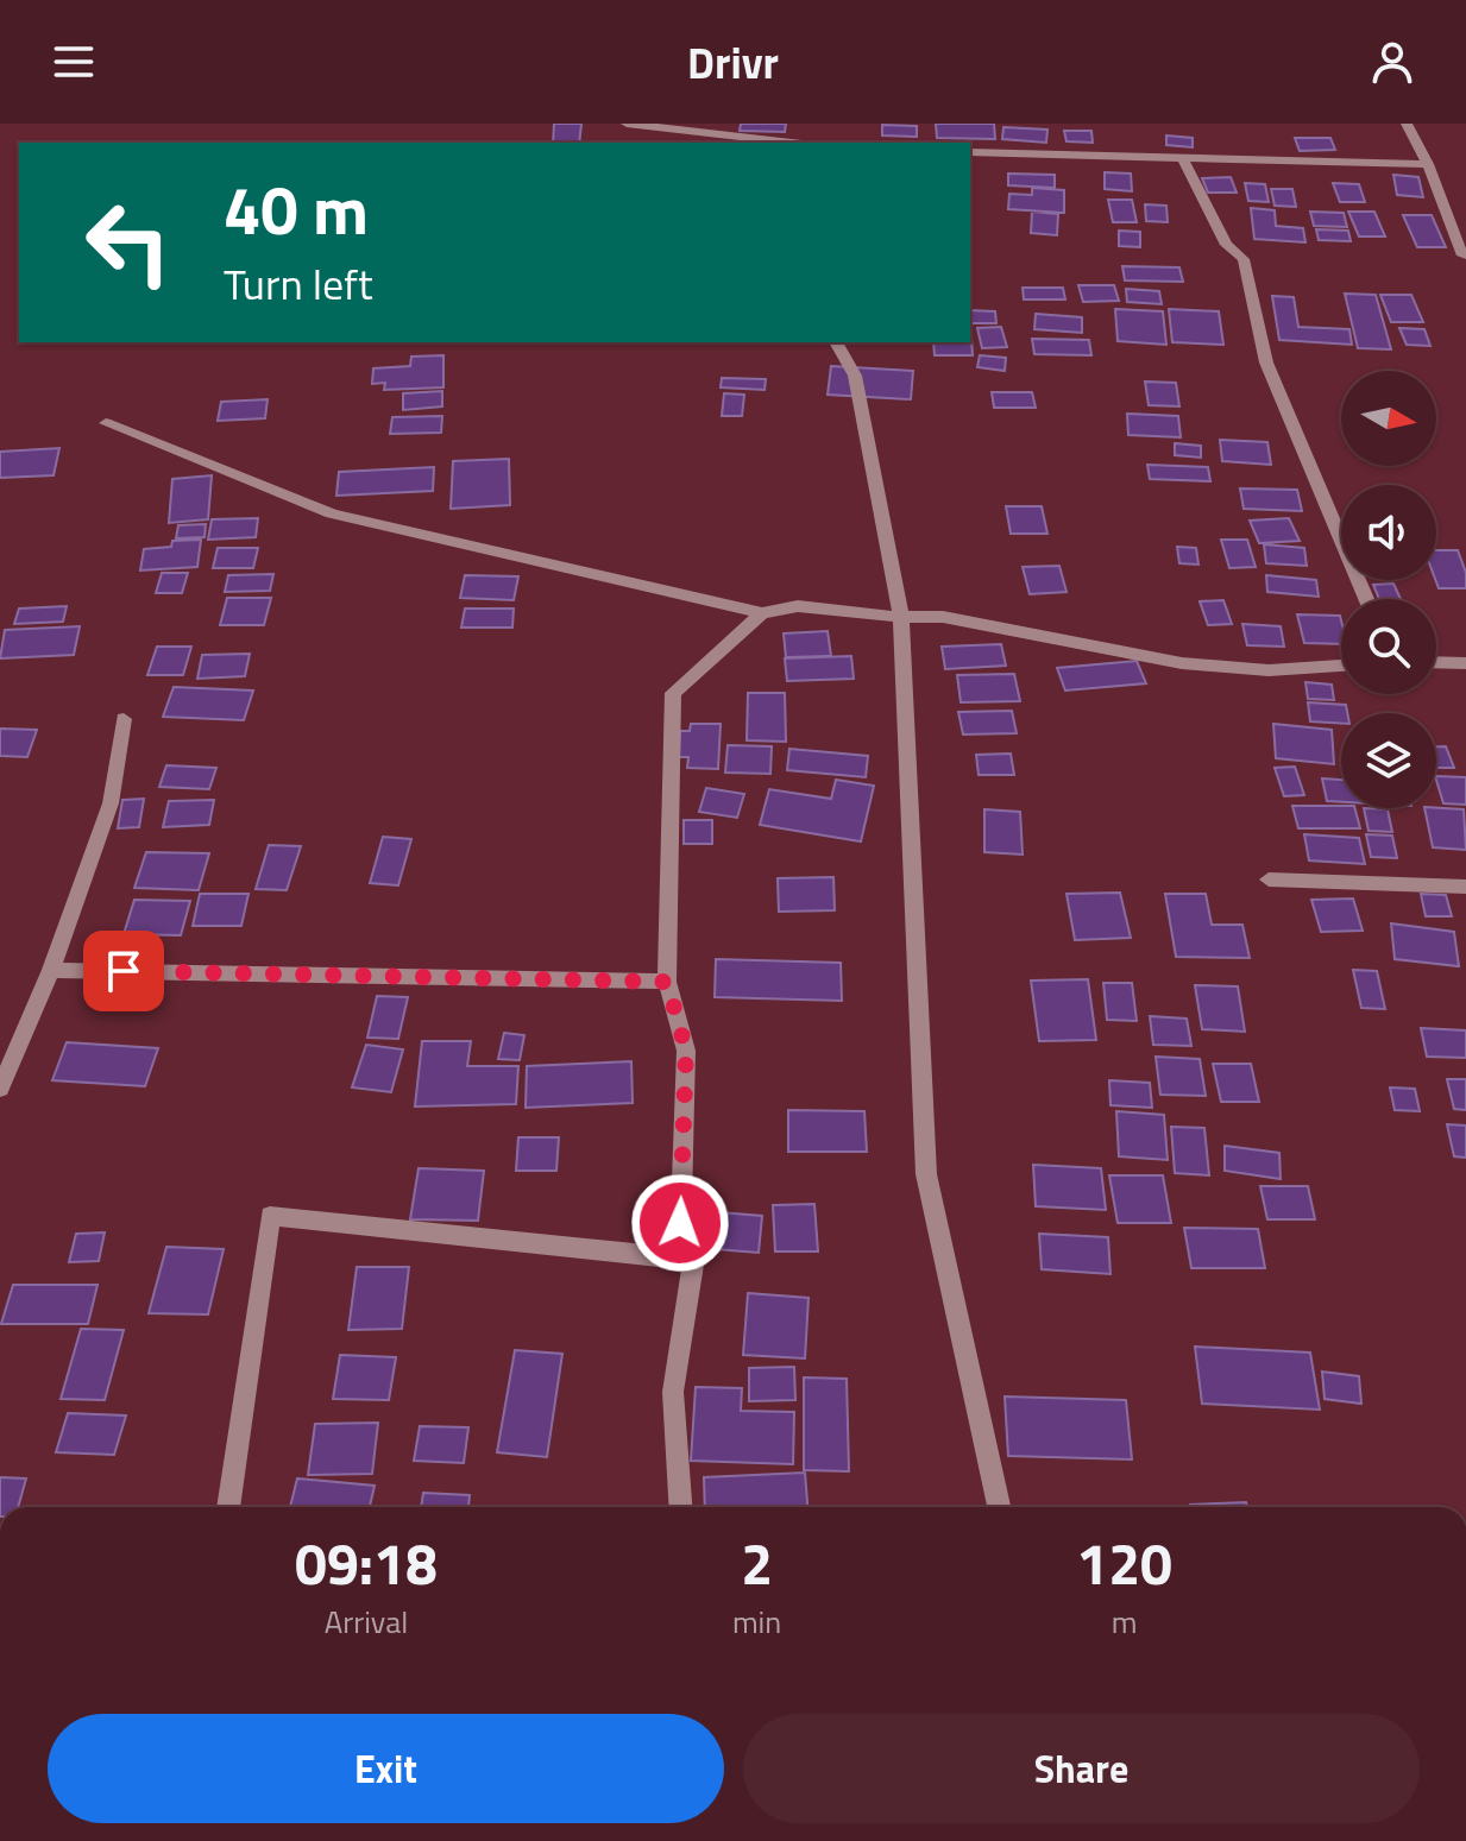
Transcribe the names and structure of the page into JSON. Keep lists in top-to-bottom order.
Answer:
{
  "north": "right",
  "page": {
    "header": "Drivr",
    "turn": ["40 m", "Turn left"],
    "eta": [
      "09:18",
      "Arrival",
      "2",
      "min",
      "120",
      "m"
    ],
    "buttons": ["Exit", "Share"]
  }
}
